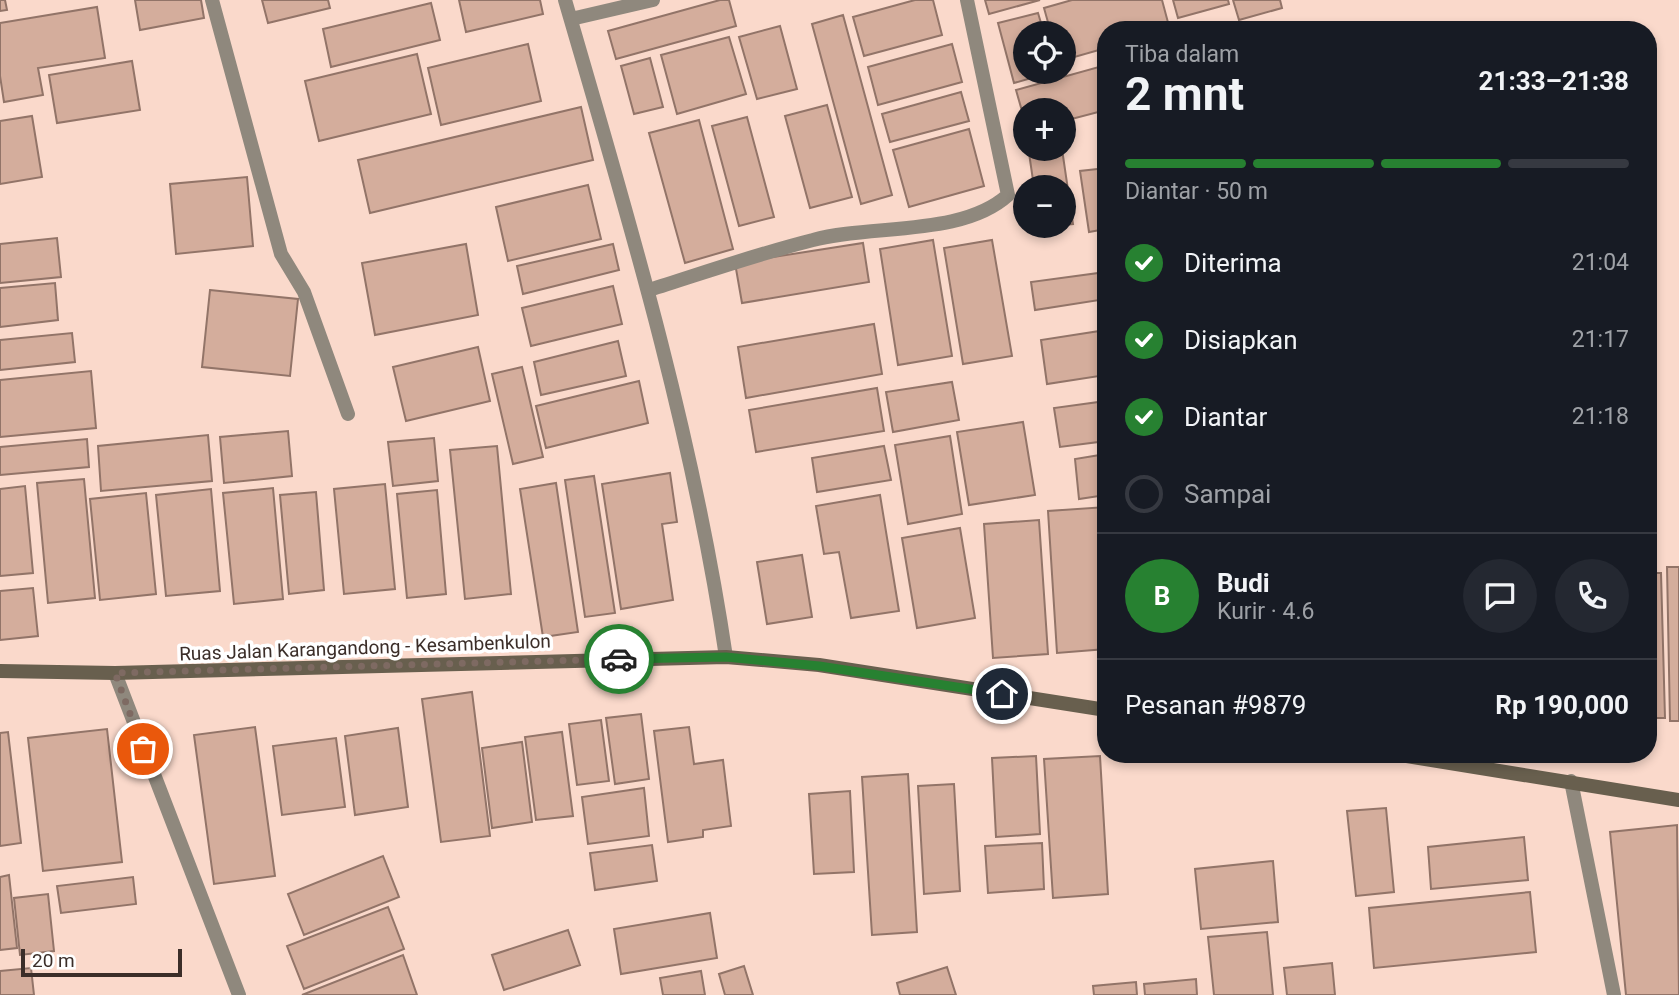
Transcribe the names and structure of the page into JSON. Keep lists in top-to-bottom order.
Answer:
{
  "streets": {
    "main road": ["Ruas Jalan Karangandong - Kesambenkulon"]
  },
  "scale_bar": "20 m",
  "page": {
    "map_buttons": ["+", "−"],
    "heading": ["2 mnt", "Tiba dalam", "21:33–21:38"],
    "panel": [
      "Budi",
      "Kurir · 4.6",
      "Pesanan #9879",
      "Rp 190,000"
    ],
    "bar": "Diantar · 50 m",
    "list": [
      ["Diterima", "21:04"],
      ["Disiapkan", "21:17"],
      ["Diantar", "21:18"],
      "Sampai"
    ],
    "round": "B",
    "scale": "20 m"
  }
}
